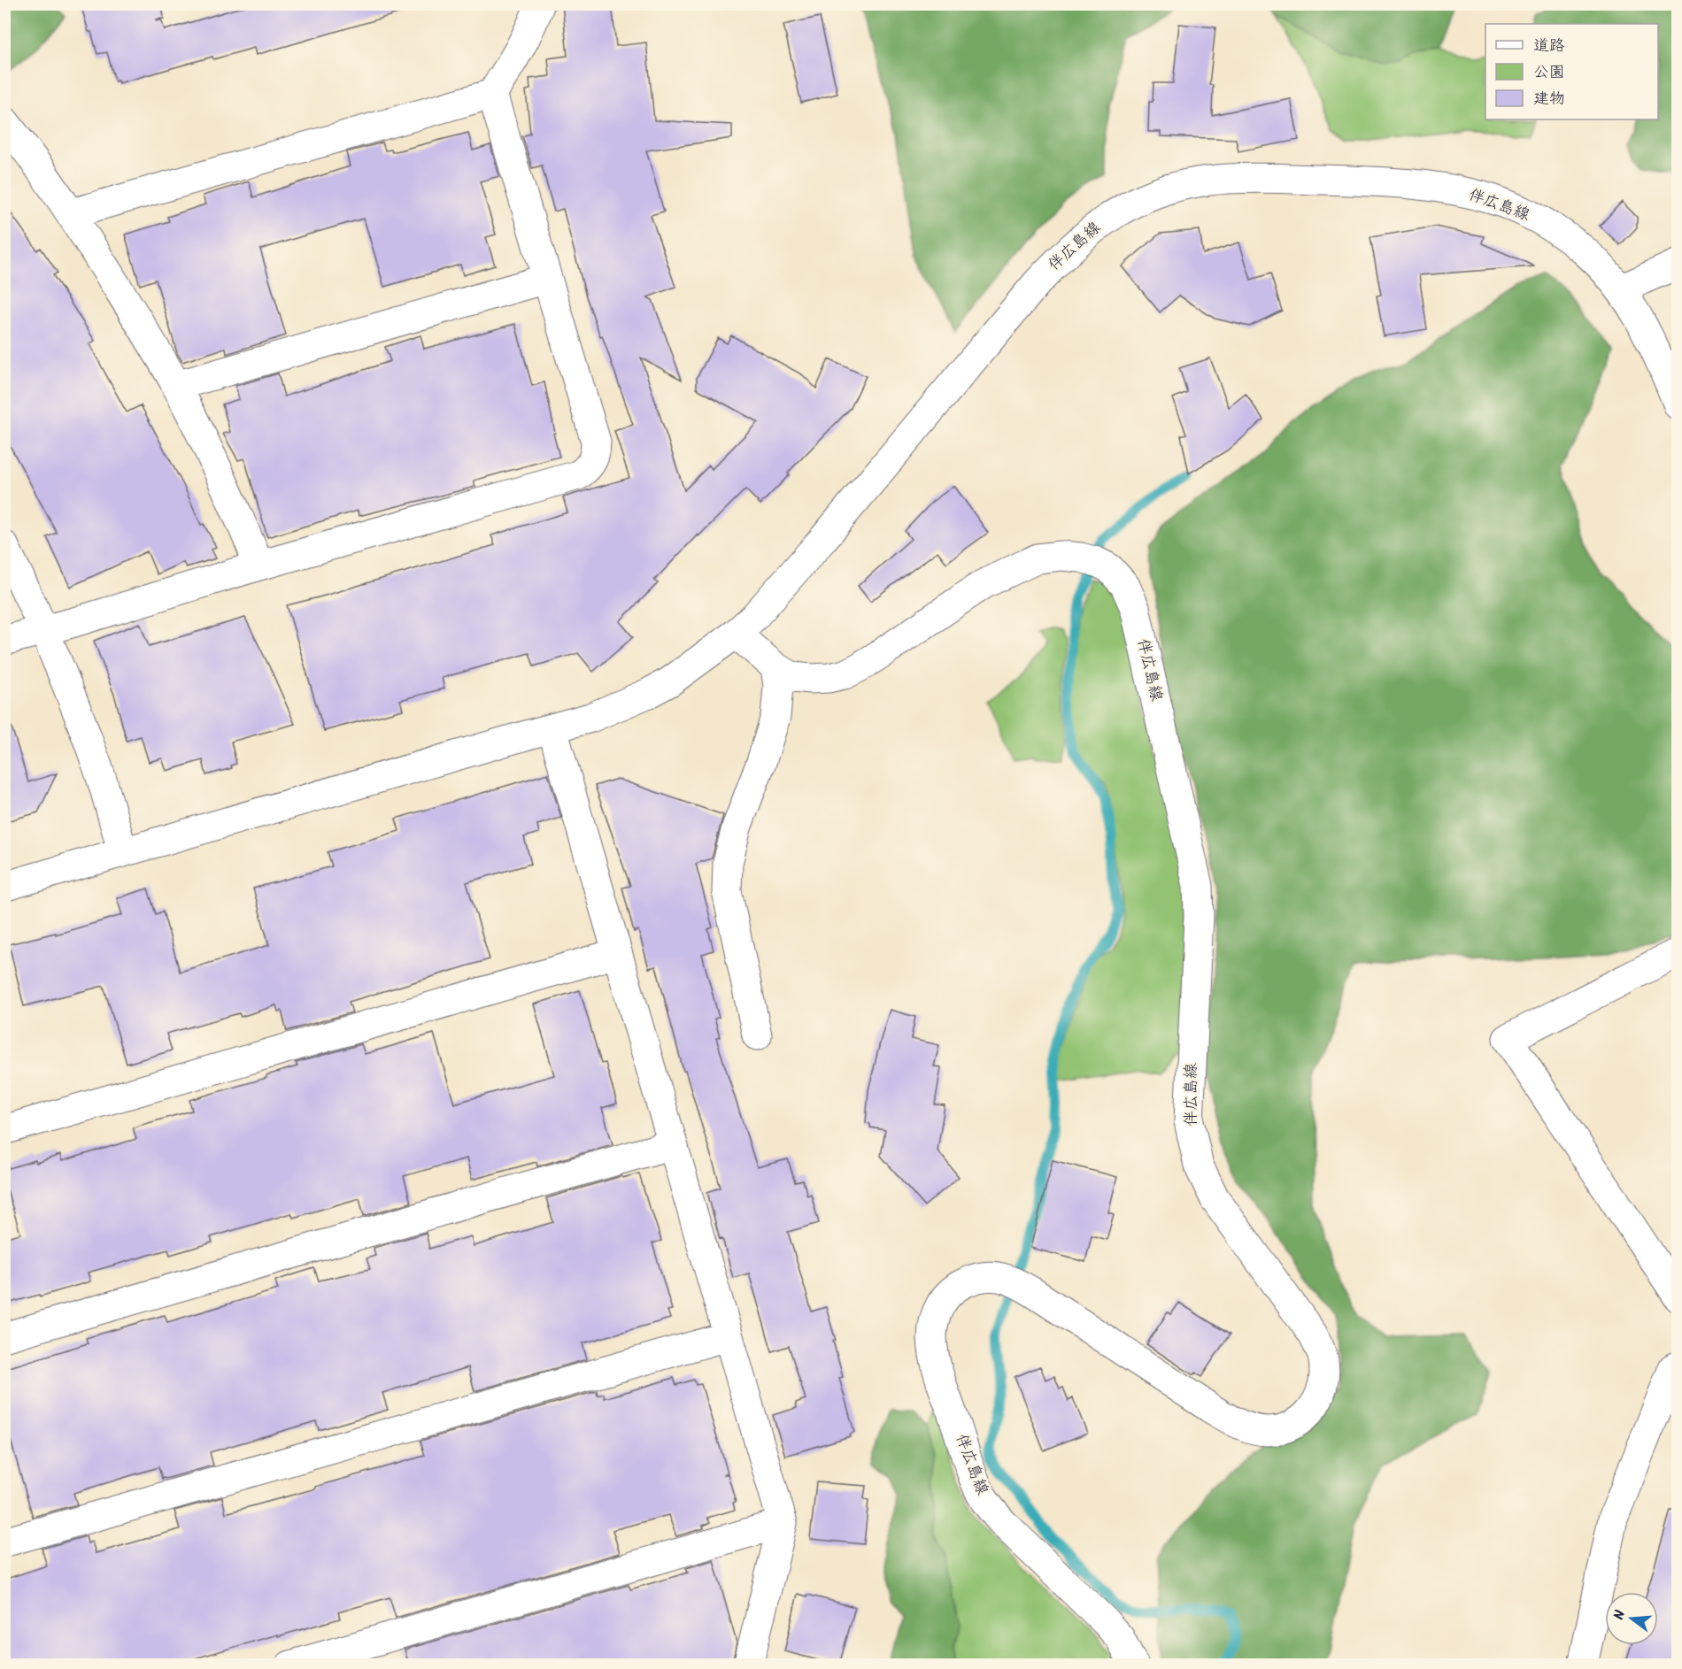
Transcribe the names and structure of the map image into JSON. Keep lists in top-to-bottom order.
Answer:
{
  "streets": {
    "street": ["伴広島線"]
  },
  "legend": ["道路", "公園", "建物"],
  "north": "left"
}
